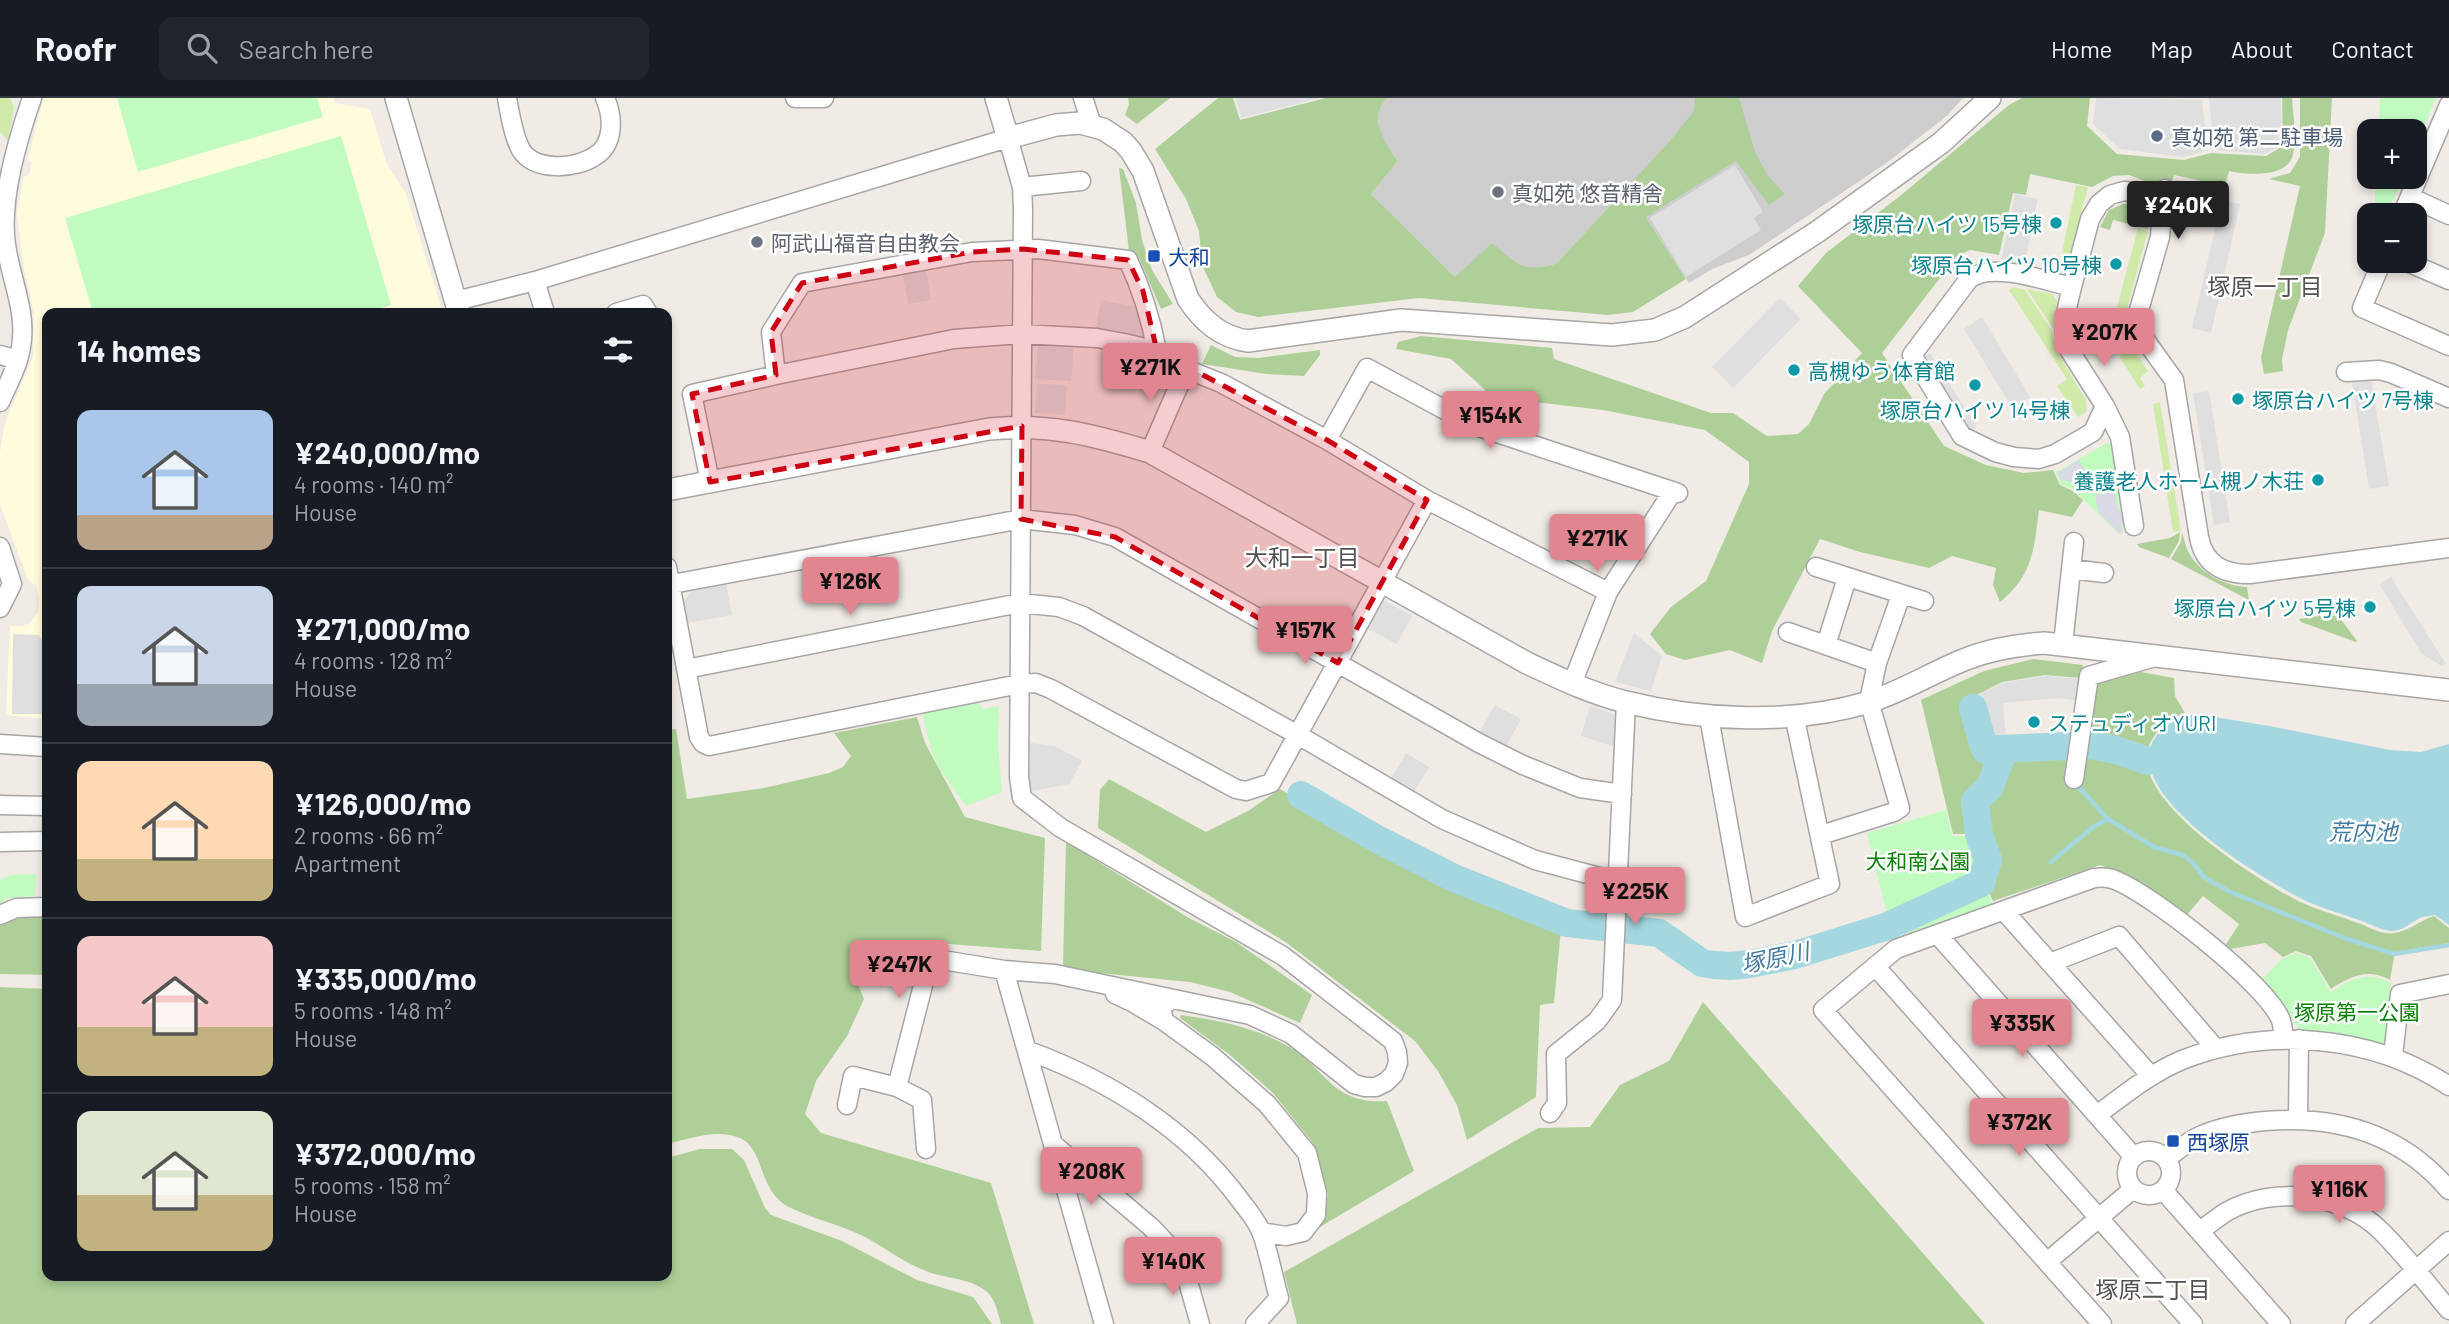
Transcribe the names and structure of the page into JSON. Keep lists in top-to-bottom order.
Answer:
{
  "districts": ["塚原一丁目", "大和一丁目", "塚原二丁目"],
  "water": ["荒内池", "塚原川"],
  "parks": ["大和南公園", "塚原第一公園"],
  "places": {
    "other": [
      "真如苑 第二駐車場",
      "真如苑 悠音精舎",
      "塚原台ハイツ 15号棟",
      "阿武山福音自由教会",
      "塚原台ハイツ 10号棟",
      "高槻ゆう体育館",
      "塚原台ハイツ 14号棟",
      "塚原台ハイツ 7号棟",
      "養護老人ホーム槻ノ木荘",
      "塚原台ハイツ 5号棟",
      "ステュディオYURI"
    ],
    "transit": ["大和", "西塚原"]
  },
  "page": {
    "header": "Roofr",
    "search": "Search here",
    "nav": [
      "Home",
      "Map",
      "About",
      "Contact"
    ],
    "map_buttons": ["+", "−"],
    "price": [
      "¥240K",
      "¥207K",
      "¥271K",
      "¥154K",
      "¥271K",
      "¥126K",
      "¥157K",
      "¥225K",
      "¥247K",
      "¥335K",
      "¥372K",
      "¥208K",
      "¥116K",
      "¥140K"
    ],
    "heading": "14 homes",
    "list": [
      {
        "name": "¥240,000/mo",
        "note": "4 rooms · 140 m² · House"
      },
      {
        "name": "¥271,000/mo",
        "note": "4 rooms · 128 m² · House"
      },
      {
        "name": "¥126,000/mo",
        "note": "2 rooms · 66 m² · Apartment"
      },
      {
        "name": "¥335,000/mo",
        "note": "5 rooms · 148 m² · House"
      },
      {
        "name": "¥372,000/mo",
        "note": "5 rooms · 158 m² · House"
      }
    ]
  }
}
